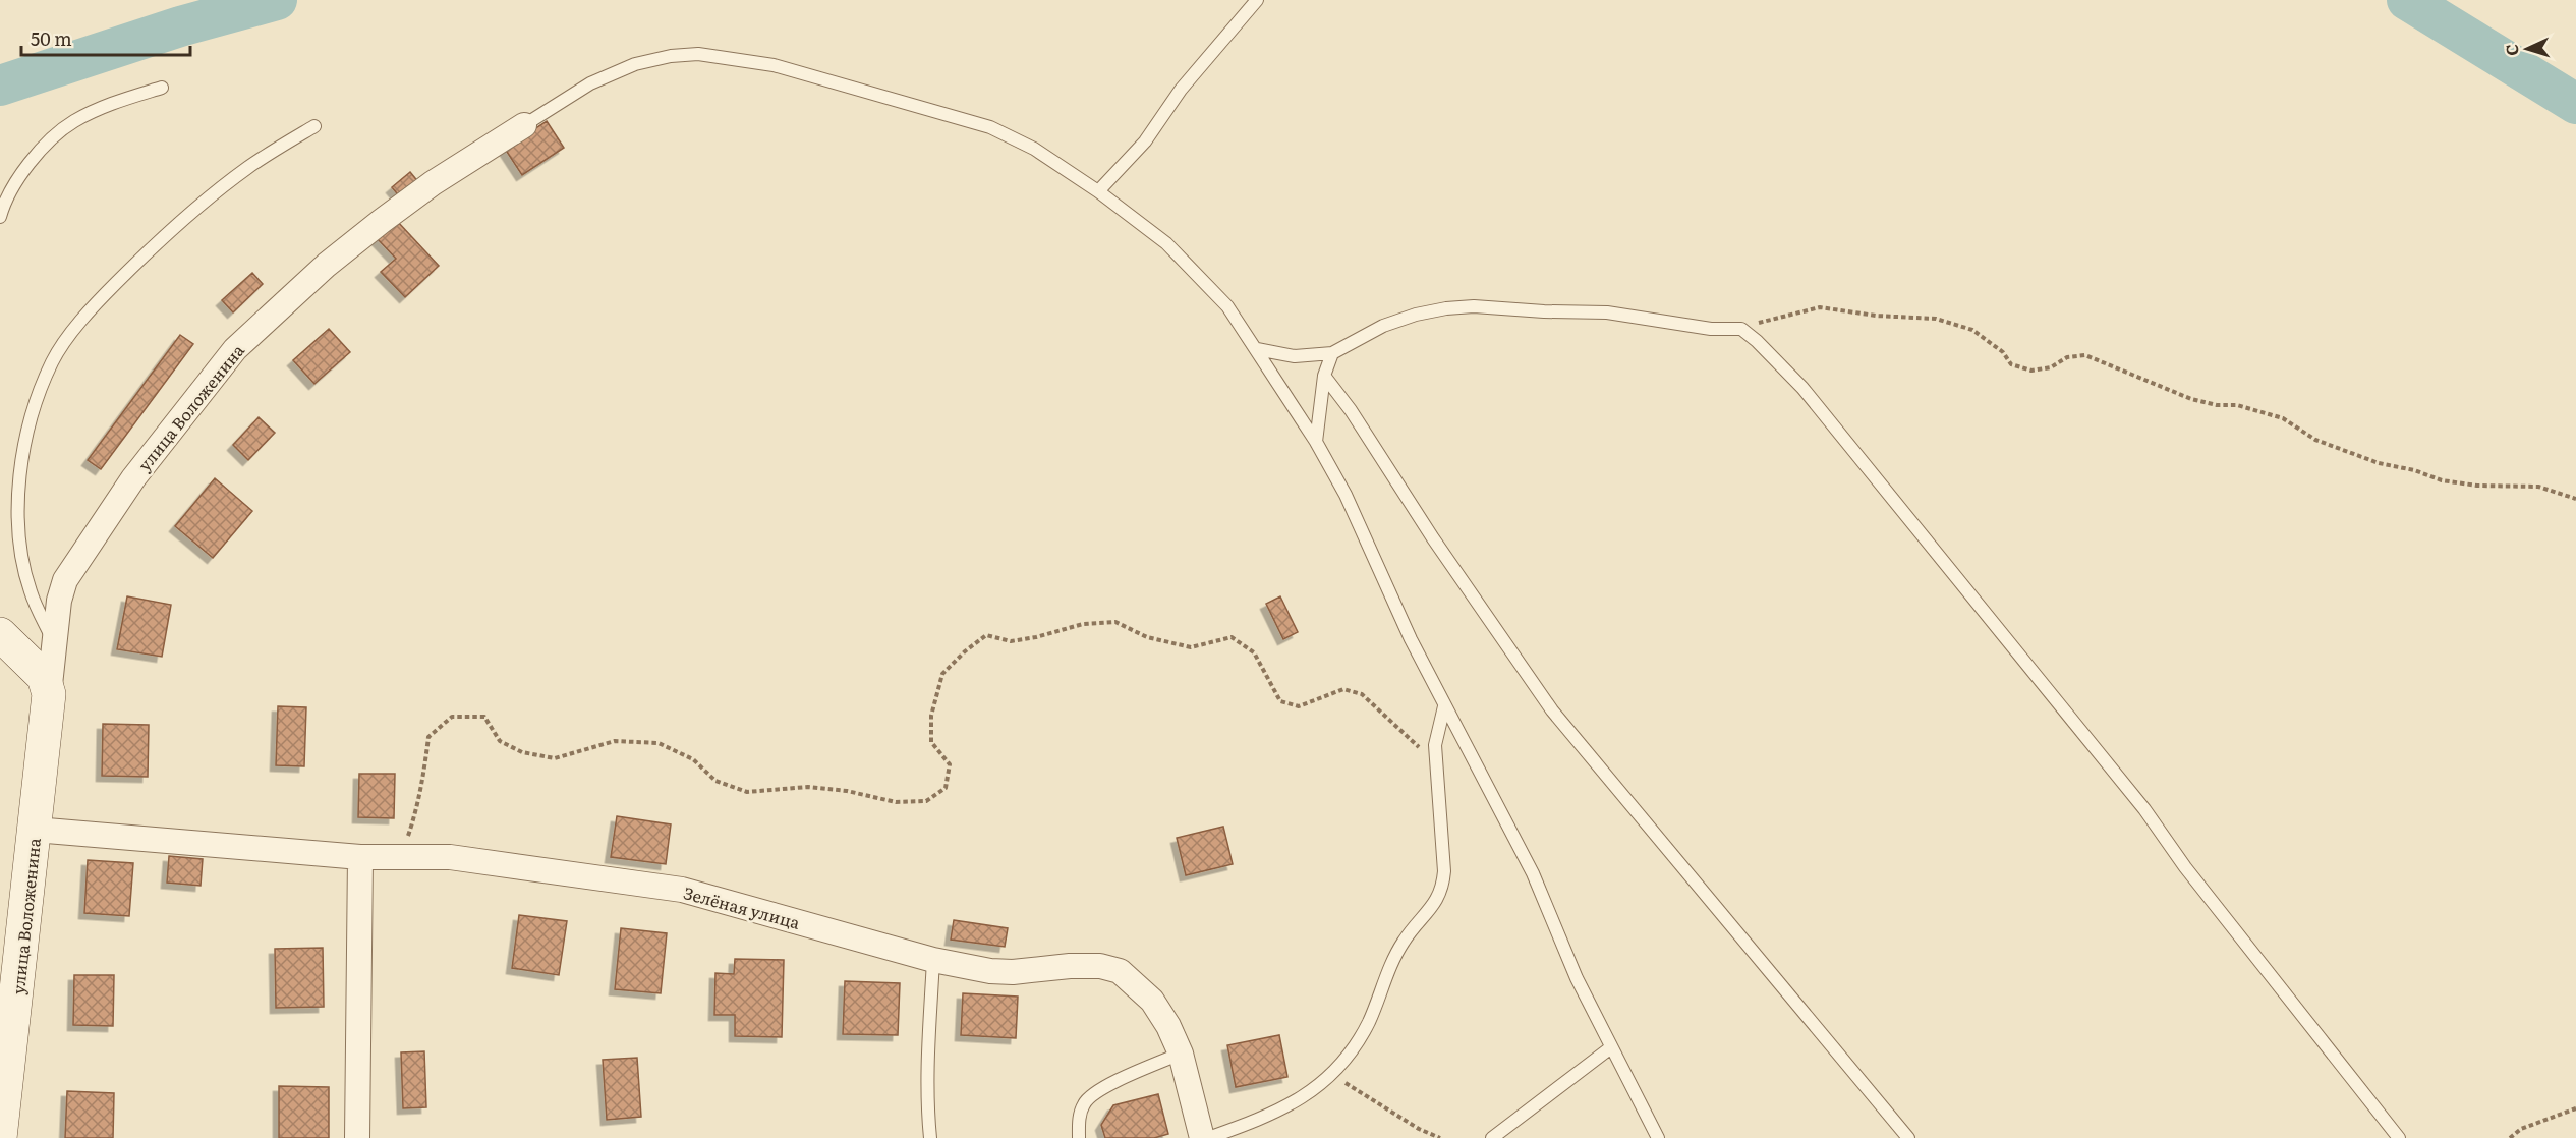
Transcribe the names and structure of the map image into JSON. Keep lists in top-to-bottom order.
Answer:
{
  "streets": {
    "main road": ["улица Воложенина"],
    "street": ["Зелёная улица"]
  },
  "crossings": [
    ["улица Воложенина", "Зелёная улица"]
  ],
  "scale_bar": "50 m",
  "north": "left"
}
